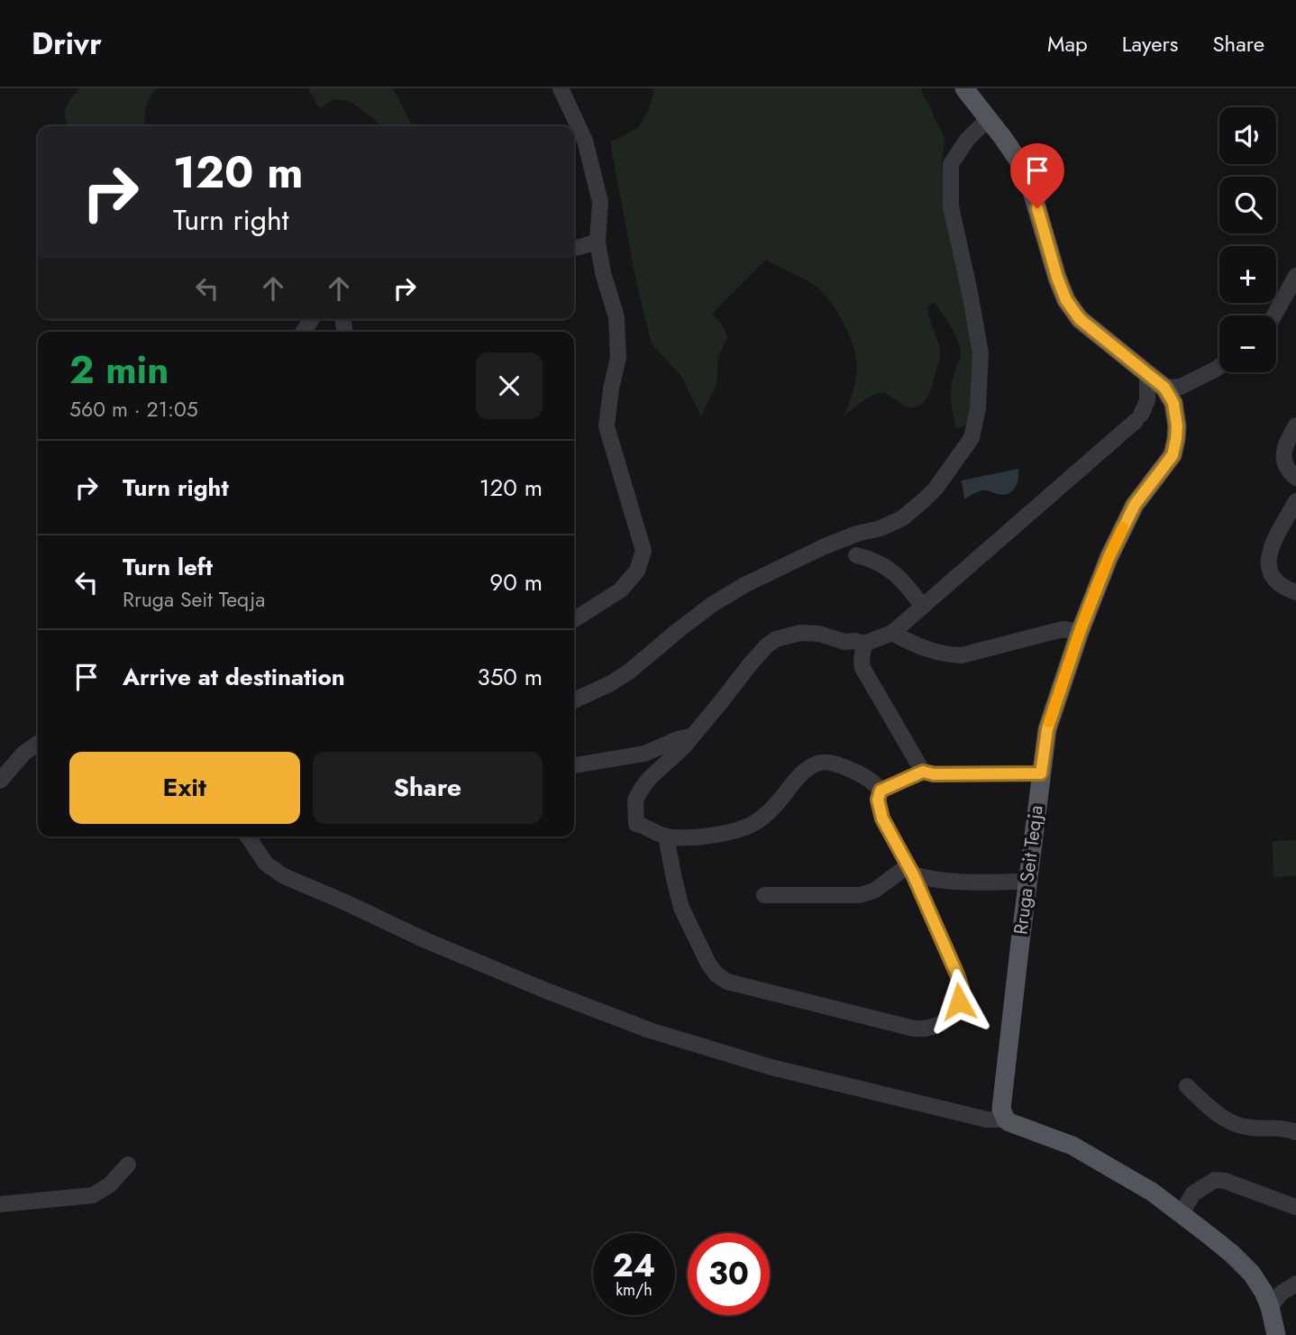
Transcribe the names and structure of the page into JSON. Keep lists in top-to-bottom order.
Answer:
{
  "streets": {
    "main road": ["Rruga Seit Teqja"]
  },
  "page": {
    "header": "Drivr",
    "nav": ["Map", "Layers", "Share"],
    "map_buttons": ["+", "−"],
    "turn": ["120 m", "Turn right"],
    "heading": ["2 min", "560 m · 21:05"],
    "list": [
      {
        "name": "Turn right",
        "value": "120 m"
      },
      {
        "name": "Turn left",
        "note": "Rruga Seit Teqja",
        "value": "90 m"
      },
      {
        "name": "Arrive at destination",
        "value": "350 m"
      }
    ],
    "buttons": ["Exit", "Share"],
    "speed": "24 km/h",
    "limit": "30"
  }
}
